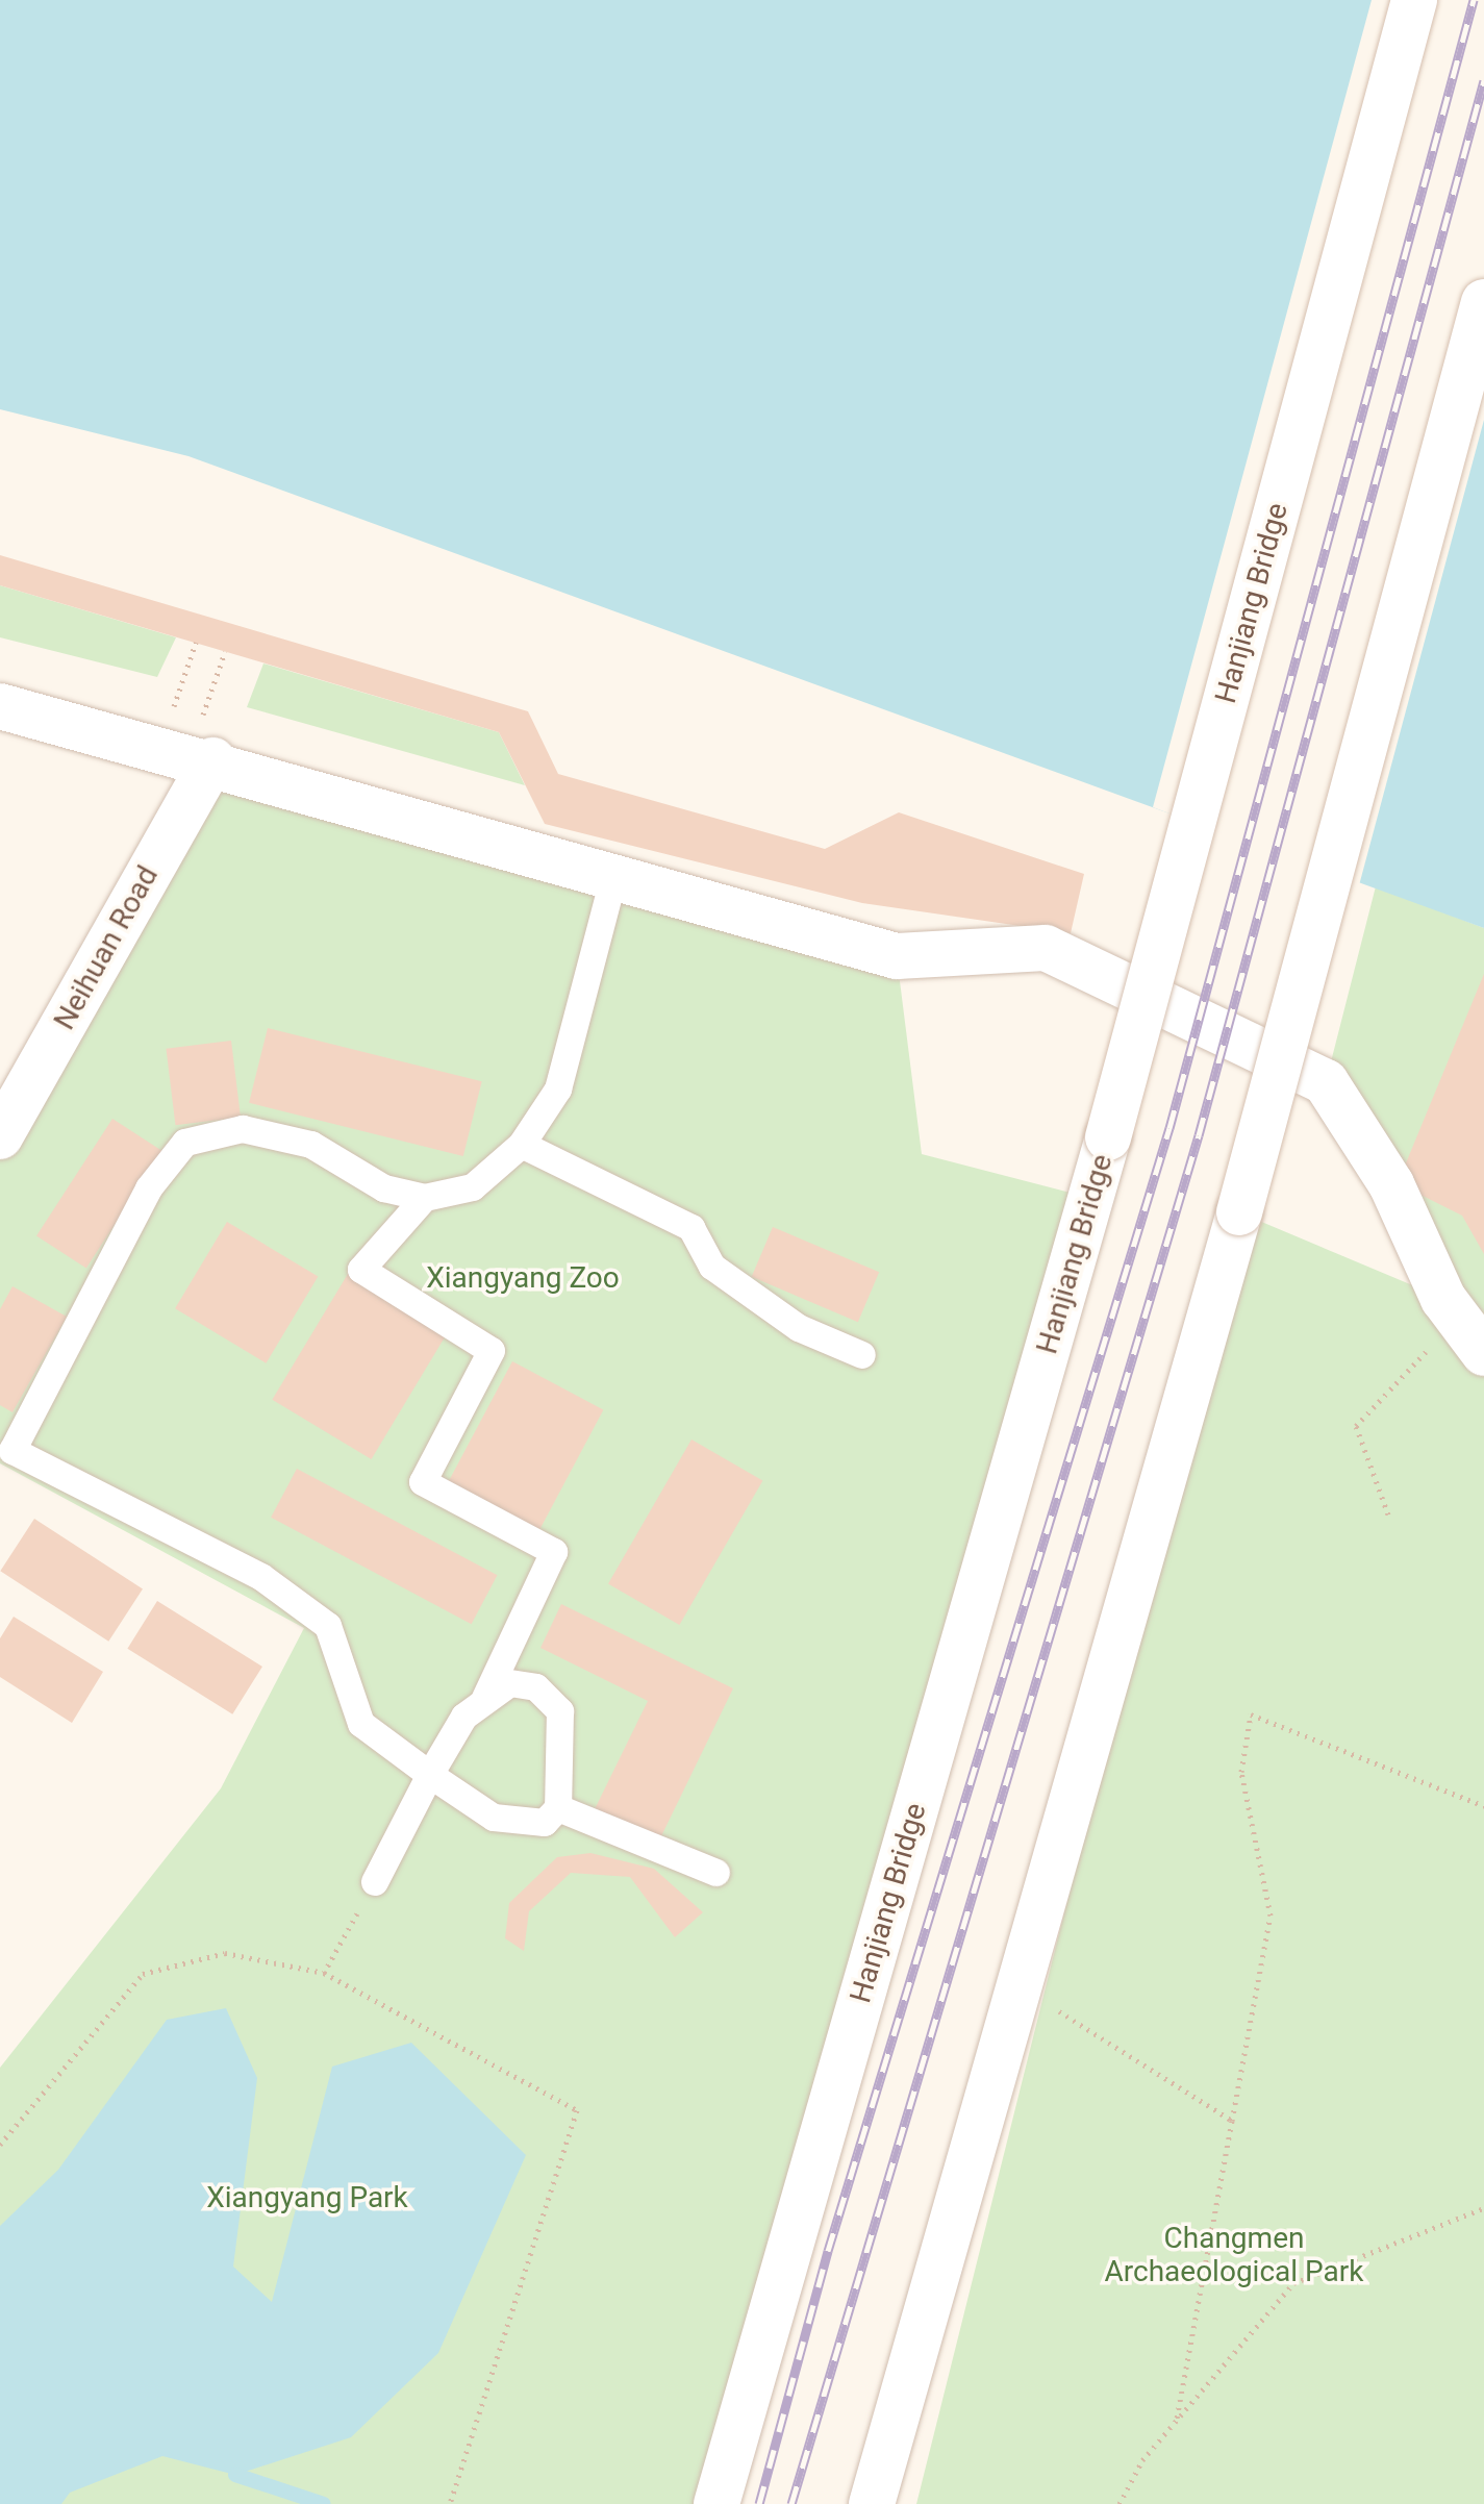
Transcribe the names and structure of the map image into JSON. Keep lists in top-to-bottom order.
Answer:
{
  "streets": {
    "main road": ["Hanjiang Bridge", "Neihuan Road"]
  },
  "parks": ["Xiangyang Zoo", "Xiangyang Park", "Changmen Archaeological Park"]
}
